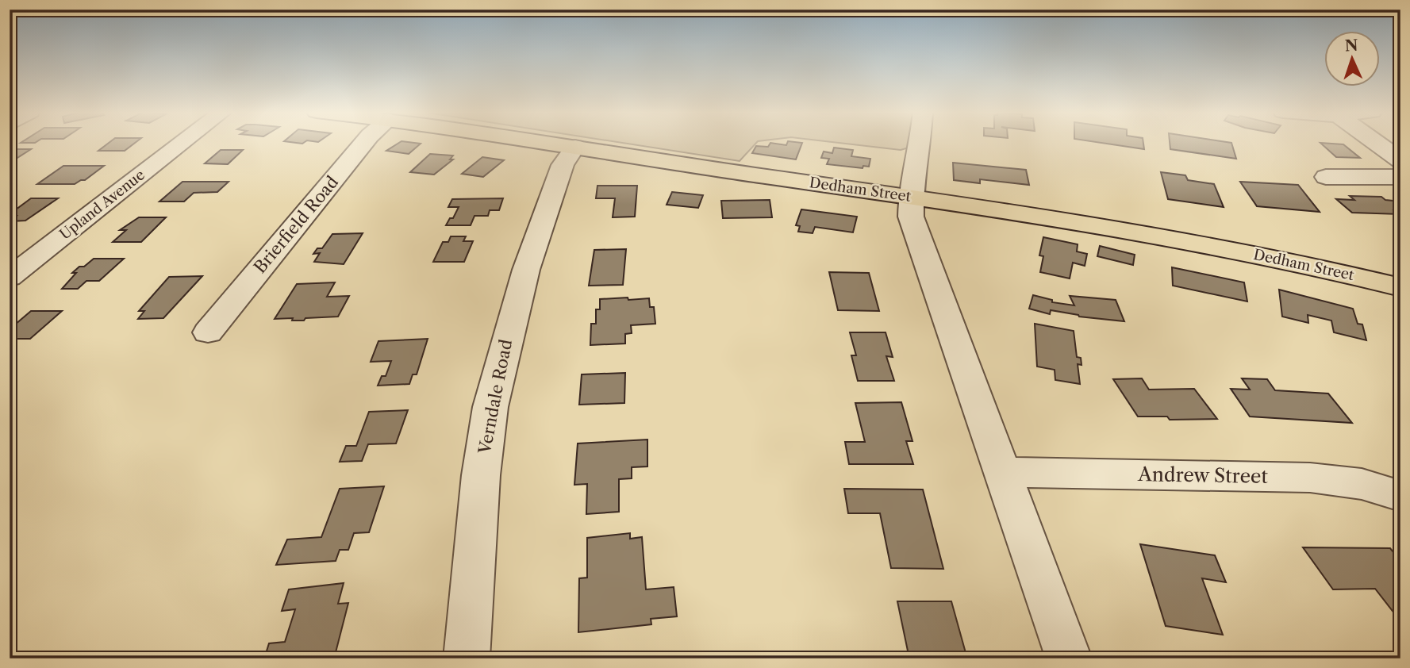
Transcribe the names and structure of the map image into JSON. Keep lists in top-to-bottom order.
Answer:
{
  "streets": {
    "main road": ["Dedham Street"],
    "street": [
      "Upland Avenue",
      "Brierfield Road",
      "Verndale Road",
      "Andrew Street"
    ]
  },
  "crossings": [
    ["Dedham Street", "Verndale Road"]
  ],
  "north": "top"
}
